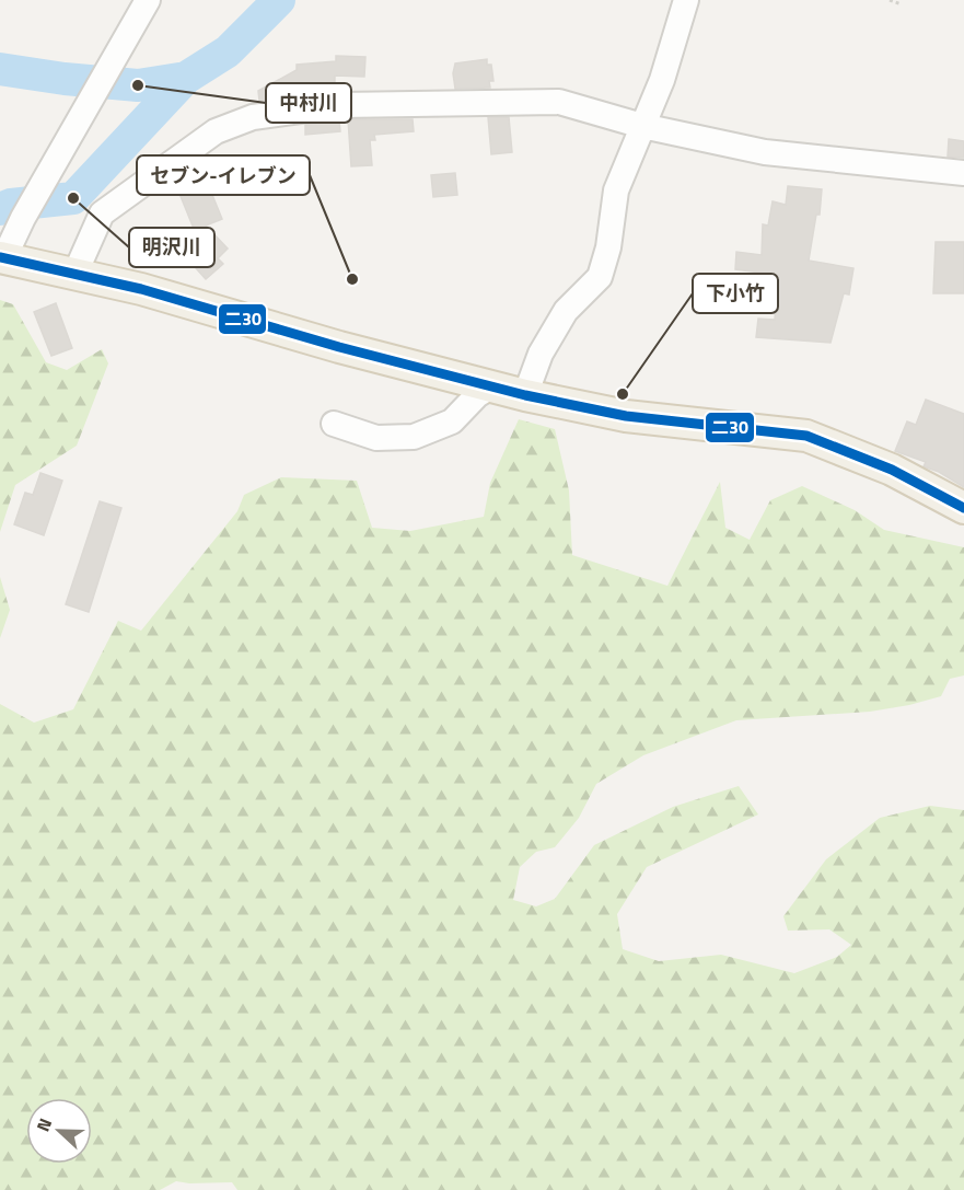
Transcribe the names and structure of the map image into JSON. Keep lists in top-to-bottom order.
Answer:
{
  "places": [
    "中村川",
    "明沢川",
    "セブン-イレブン",
    "下小竹"
  ],
  "lines": ["transit line 二30"],
  "north": "left"
}
